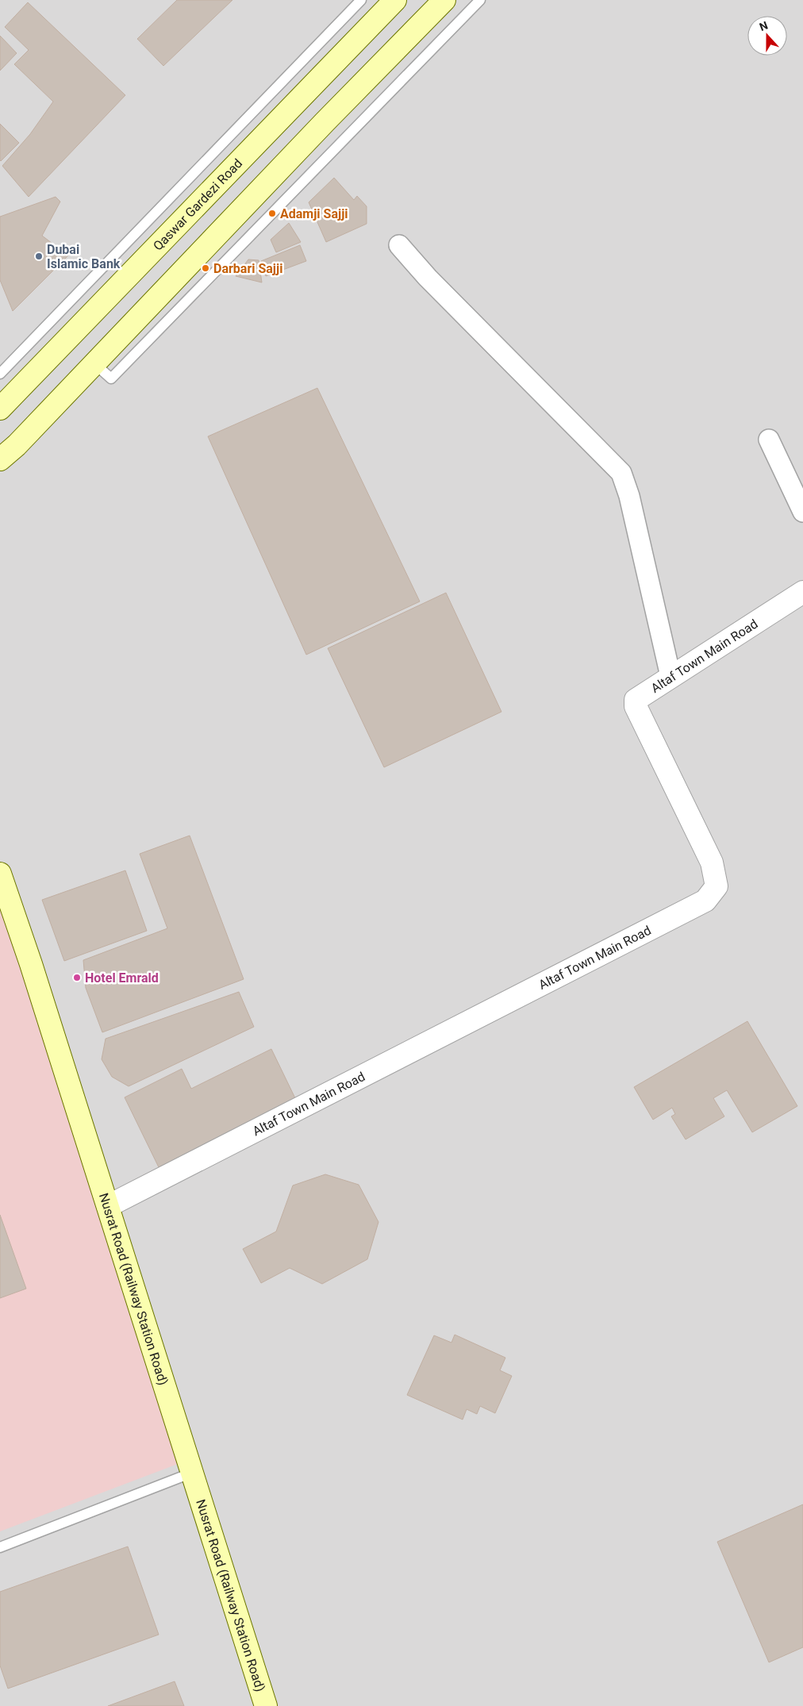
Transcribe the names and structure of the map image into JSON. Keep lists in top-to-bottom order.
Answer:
{
  "streets": {
    "main road": ["Qaswar Gardezi Road", "Nusrat Road (Railway Station Road)"],
    "street": ["Altaf Town Main Road"]
  },
  "crossings": [
    ["Altaf Town Main Road", "Nusrat Road (Railway Station Road)"]
  ],
  "places": [
    "Adamji Sajji",
    "Dubai Islamic Bank",
    "Darbari Sajji",
    "Hotel Emrald"
  ],
  "north": "top"
}
